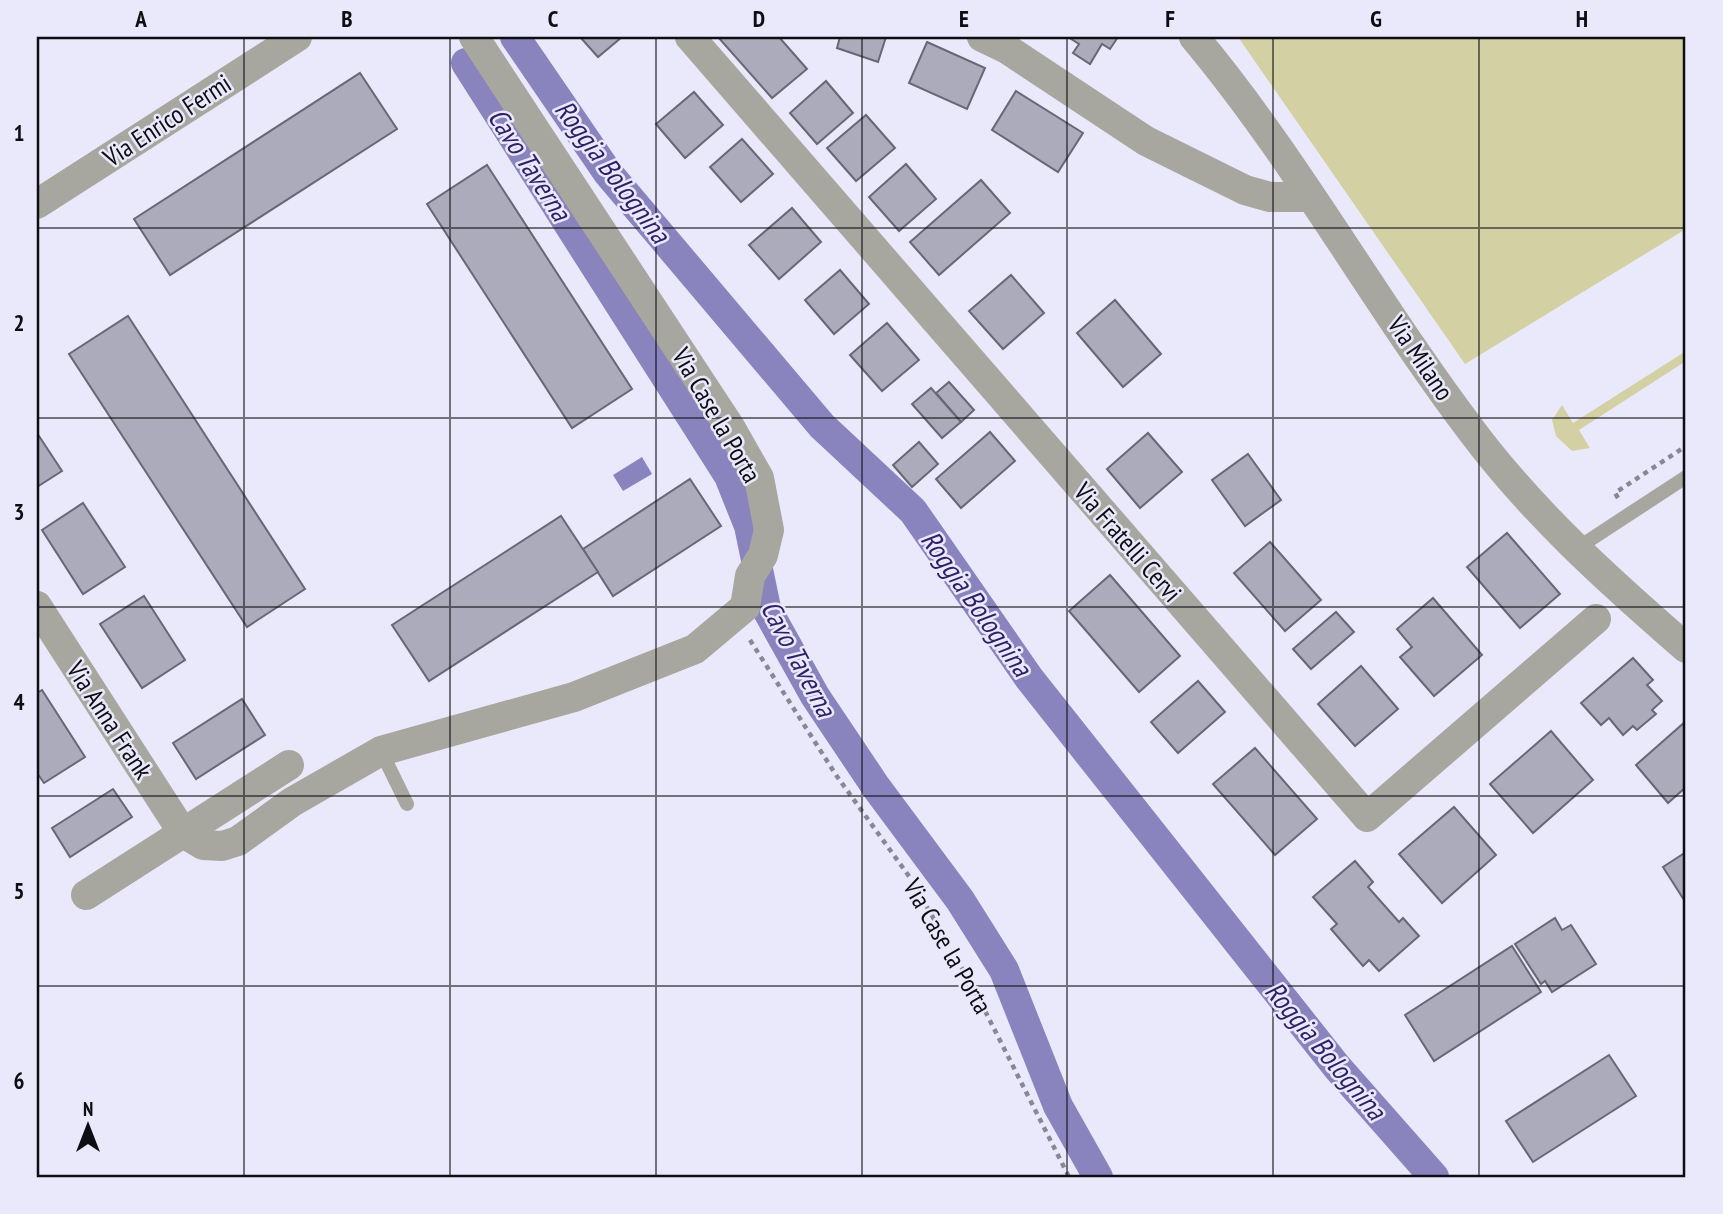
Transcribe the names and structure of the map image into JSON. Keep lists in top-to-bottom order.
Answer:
{
  "streets": {
    "street": [
      "Via Enrico Fermi",
      "Via Milano",
      "Via Case la Porta",
      "Via Fratelli Cervi",
      "Via Anna Frank"
    ]
  },
  "water": ["Cavo Taverna", "Roggia Bolognina"],
  "north": "top",
  "grid": {
    "columns": [
      "A",
      "B",
      "C",
      "D",
      "E",
      "F",
      "G",
      "H"
    ],
    "rows": [
      "1",
      "2",
      "3",
      "4",
      "5",
      "6"
    ]
  }
}
